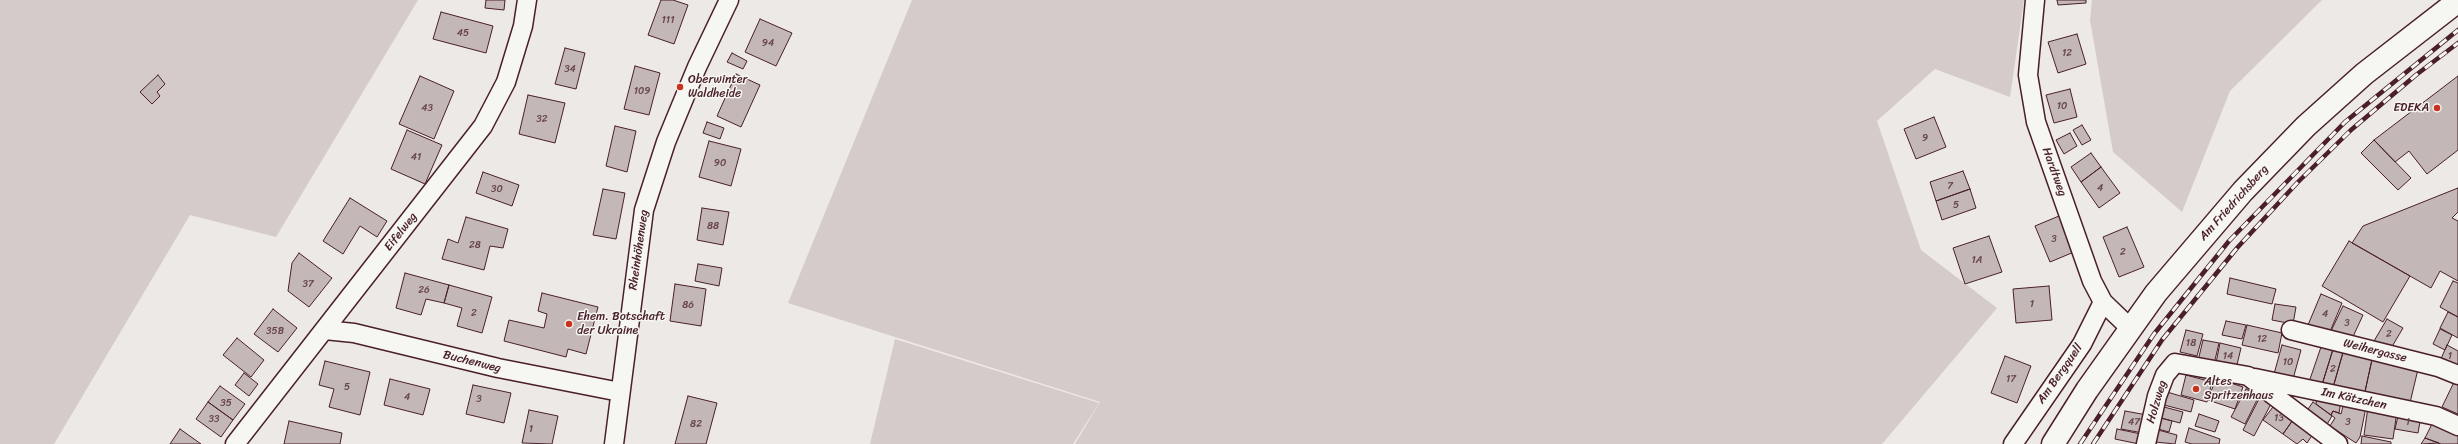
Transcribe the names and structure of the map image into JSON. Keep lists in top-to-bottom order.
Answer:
{
  "streets": {
    "street": [
      "Hardtweg",
      "Am Friedrichsberg",
      "Eifelweg",
      "Rheinhöhenweg",
      "Weihergasse",
      "Buchenweg",
      "Am Bergquell",
      "Im Kätzchen",
      "Holzweg"
    ]
  },
  "crossings": [
    ["Hardtweg", "Am Friedrichsberg"],
    ["Hardtweg", "Am Bergquell"],
    ["Eifelweg", "Buchenweg"],
    ["Rheinhöhenweg", "Buchenweg"],
    ["Im Kätzchen", "Holzweg"]
  ],
  "places": [
    "Oberwinter Waldheide",
    "EDEKA",
    "Ehem. Botschaft der Ukraine",
    "Altes Spritzenhaus"
  ],
  "house_numbers": [
    "111",
    "45",
    "94",
    "12",
    "34",
    "109",
    "10",
    "43",
    "32",
    "9",
    "41",
    "90",
    "7",
    "4",
    "30",
    "5",
    "88",
    "3",
    "28",
    "2",
    "1A",
    "37",
    "26",
    "1",
    "86",
    "2",
    "4",
    "3",
    "35B",
    "2",
    "12",
    "18",
    "14",
    "1",
    "10",
    "2",
    "17",
    "5",
    "4",
    "3",
    "35",
    "13",
    "33",
    "47",
    "3",
    "1",
    "82",
    "1"
  ]
}
